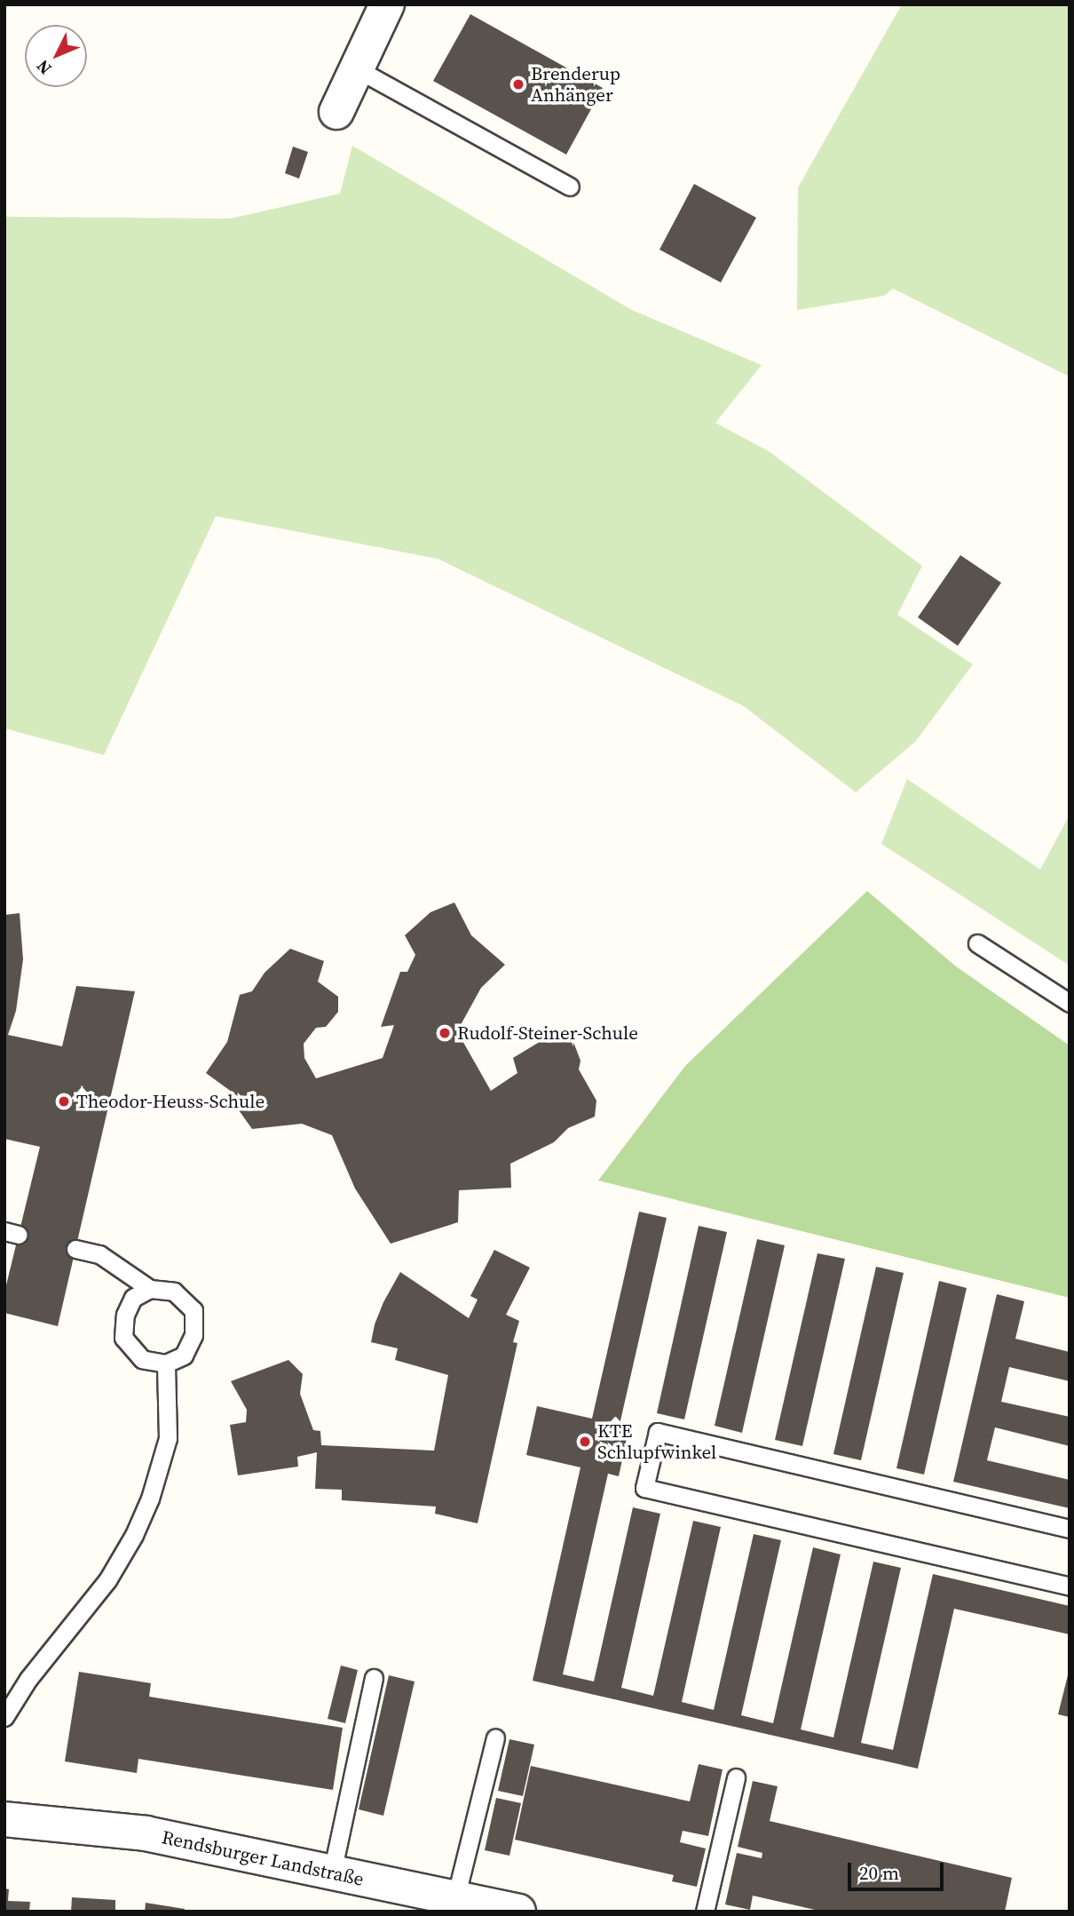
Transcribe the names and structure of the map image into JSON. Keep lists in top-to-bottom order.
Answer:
{
  "streets": {
    "street": ["Rendsburger Landstraße"]
  },
  "places": [
    "Brenderup Anhänger",
    "Rudolf-Steiner-Schule",
    "Theodor-Heuss-Schule",
    "KTE Schlupfwinkel"
  ],
  "scale_bar": "20 m",
  "north": "bottom left"
}
